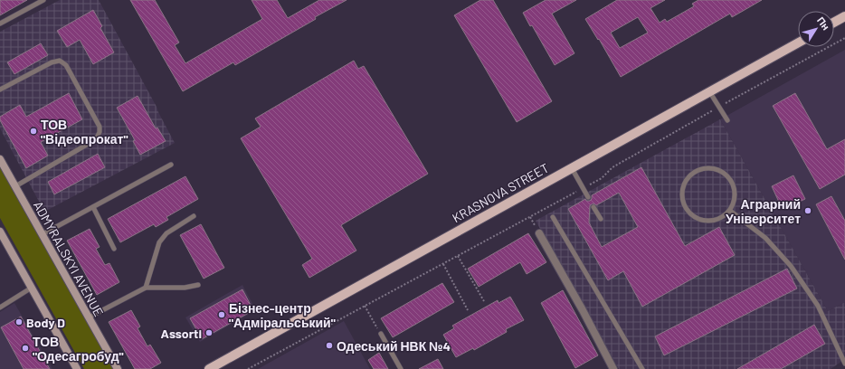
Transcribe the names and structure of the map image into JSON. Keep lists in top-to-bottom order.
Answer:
{
  "streets": {
    "main road": ["KRASNOVA STREET", "ADMYRALSKYI AVENUE"]
  },
  "places": [
    "ТОВ \"Відеопрокат\"",
    "Аграрний Університет",
    "Бізнес-центр \"Адміральський\"",
    "Body D",
    "Assorti",
    "Одеський НВК №4",
    "ТОВ \"Одесагробуд\""
  ],
  "north": "top right"
}
